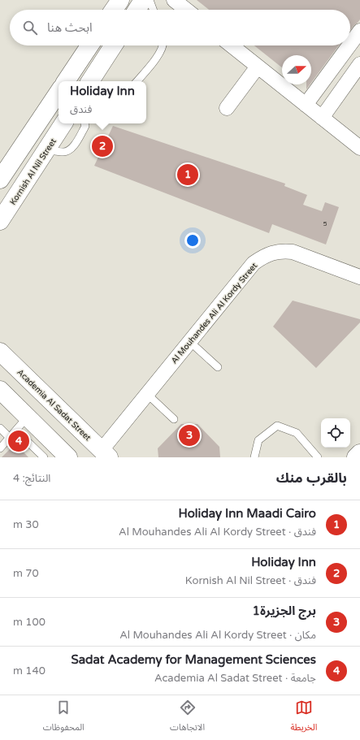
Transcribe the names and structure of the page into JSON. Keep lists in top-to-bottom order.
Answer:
{
  "streets": {
    "main road": ["Kornish Al Nil Street", "Academia Al Sadat Street"],
    "street": ["Al Mouhandes Ali Al Kordy Street"]
  },
  "crossings": [
    ["Al Mouhandes Ali Al Kordy Street", "Academia Al Sadat Street"]
  ],
  "house_numbers": ["5"],
  "north": "right",
  "page": {
    "search": "ابحث هنا",
    "popup": ["Holiday Inn", "فندق"],
    "pins": [
      "2",
      "1",
      "3",
      "4"
    ],
    "heading": ["بالقرب منك", "النتائج: 4"],
    "list": [
      {
        "mark": "1",
        "name": "Holiday Inn Maadi Cairo",
        "note": "فندق · Al Mouhandes Ali Al Kordy Street",
        "value": "30 m"
      },
      {
        "mark": "2",
        "name": "Holiday Inn",
        "note": "فندق · Kornish Al Nil Street",
        "value": "70 m"
      },
      {
        "mark": "3",
        "name": "برج الجزيرة1",
        "note": "مكان · Al Mouhandes Ali Al Kordy Street",
        "value": "100 m"
      },
      {
        "mark": "4",
        "name": "Sadat Academy for Management Sciences",
        "note": "جامعة · Academia Al Sadat Street",
        "value": "140 m"
      }
    ],
    "nav": ["الخريطة", "الاتجاهات", "المحفوظات"]
  }
}
